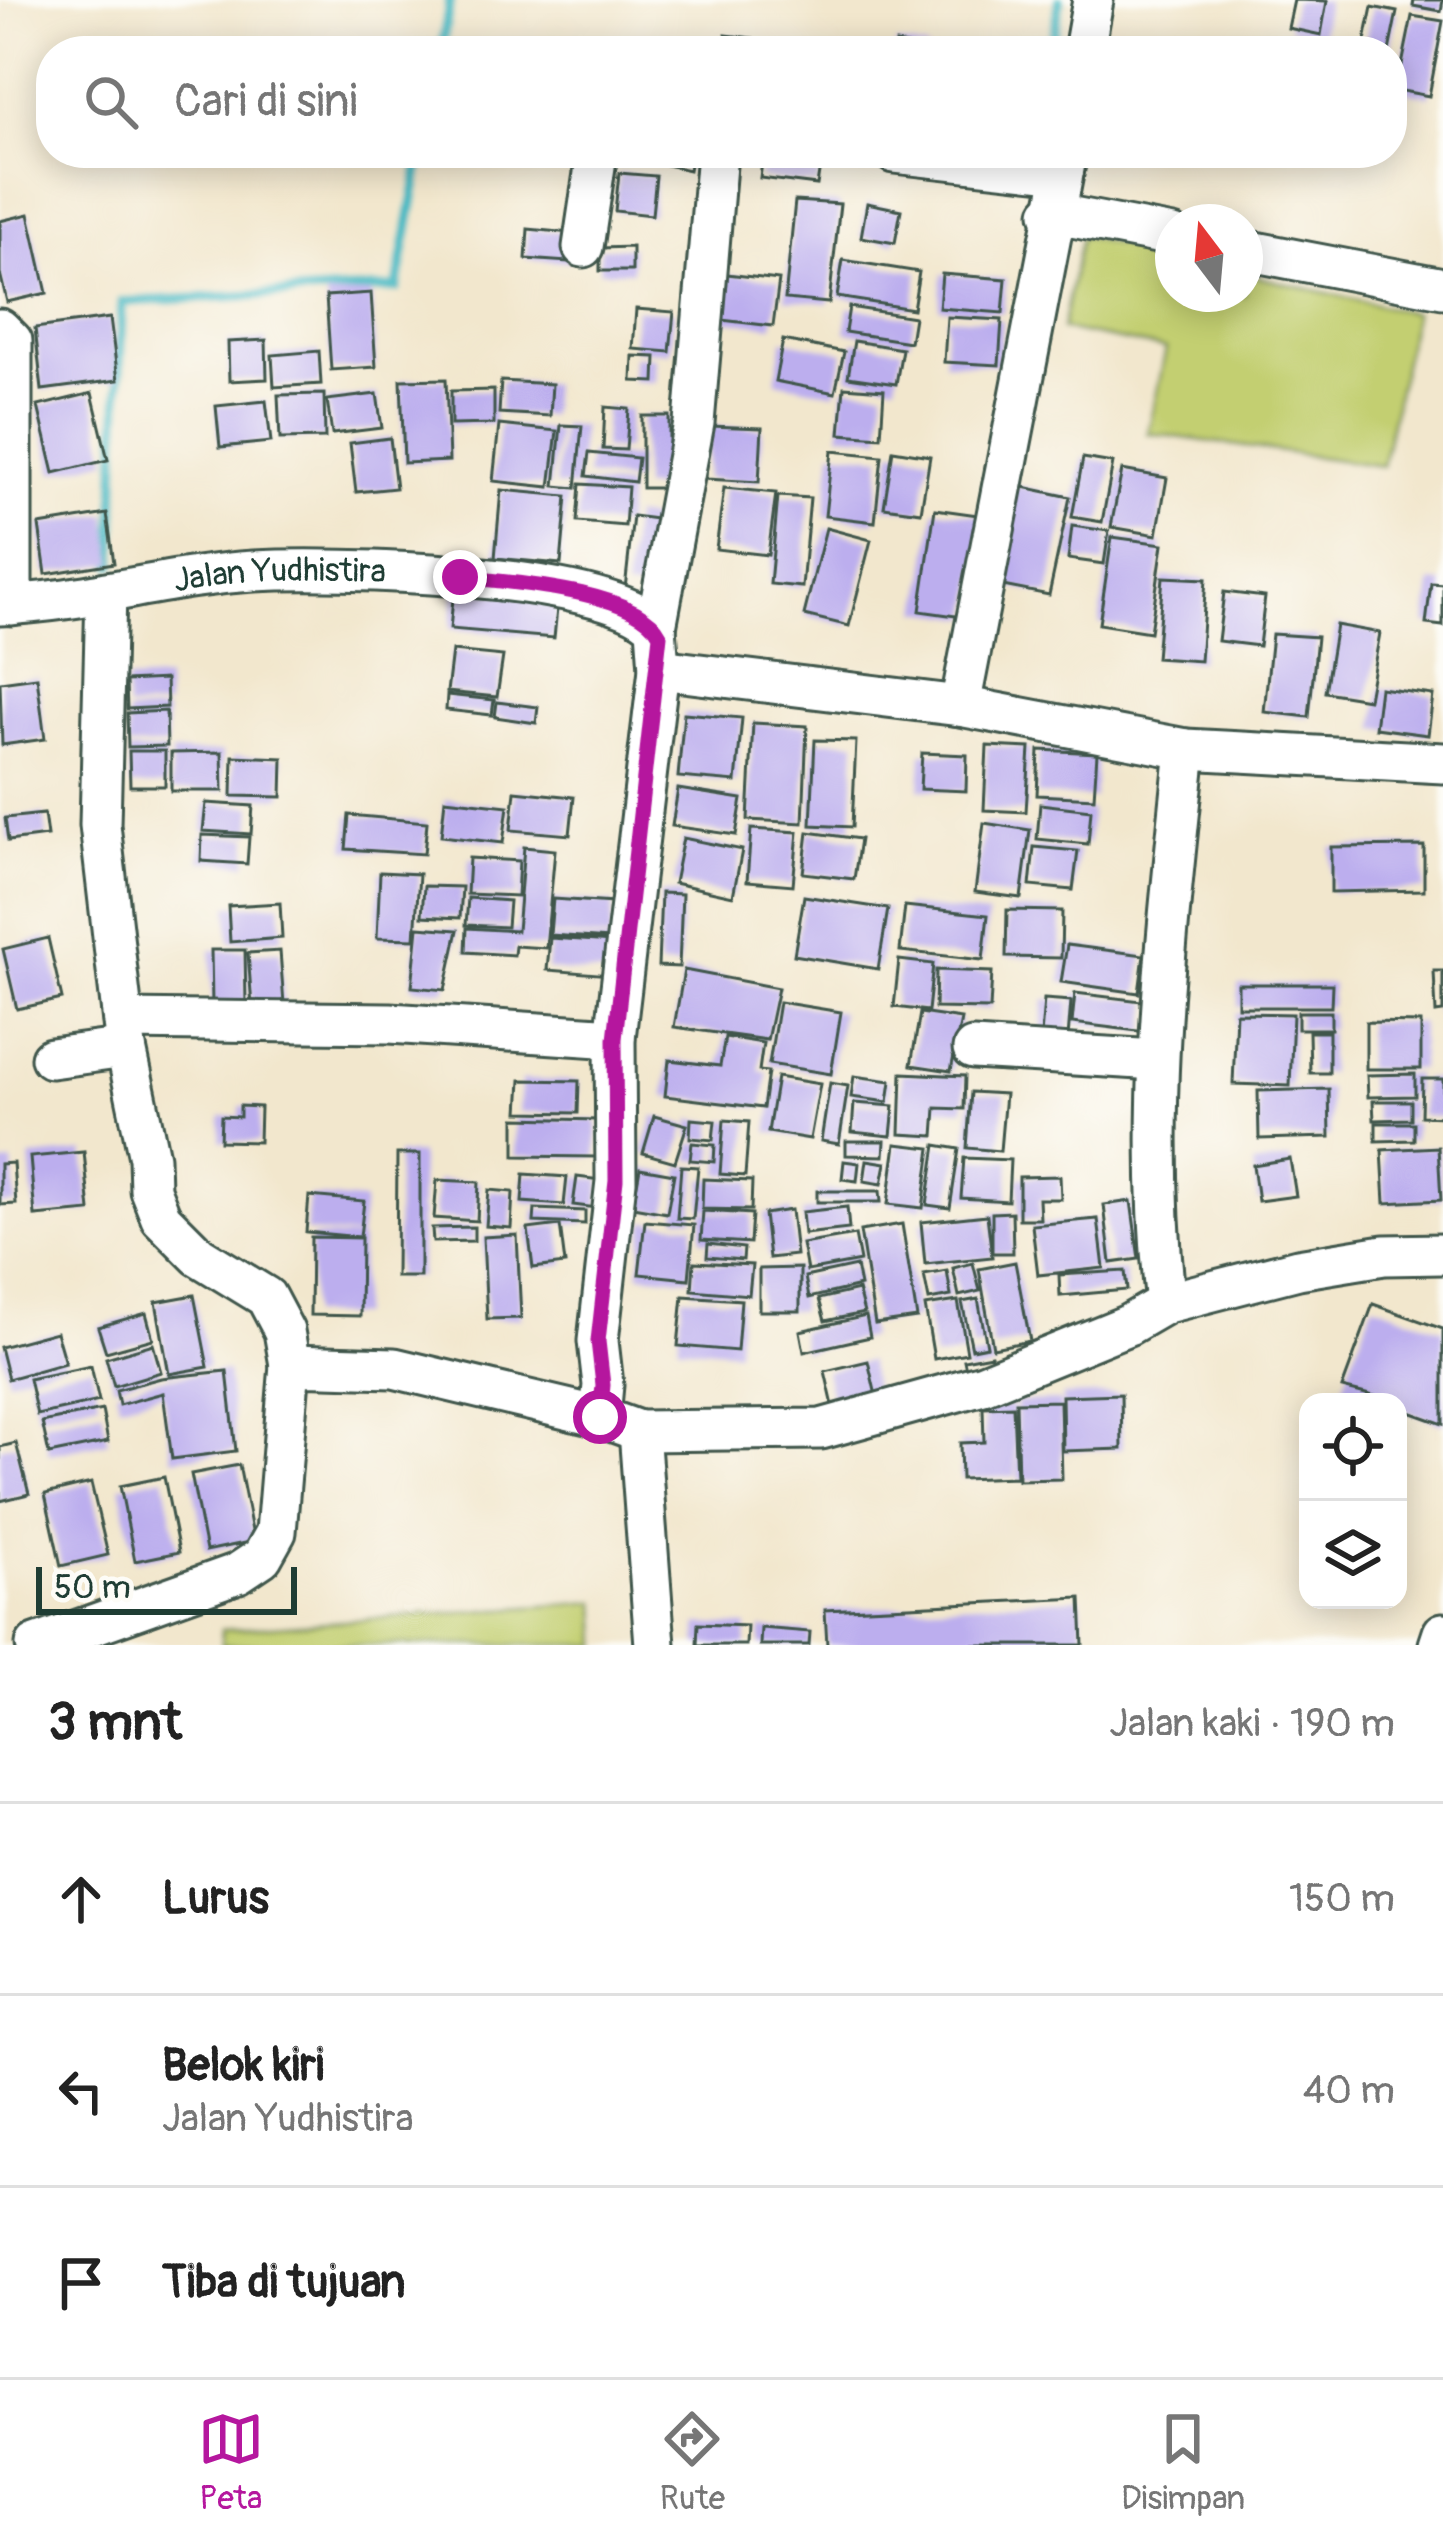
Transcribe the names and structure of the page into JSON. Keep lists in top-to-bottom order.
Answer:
{
  "streets": {
    "street": ["Jalan Yudhistira"]
  },
  "scale_bar": "50 m",
  "north": "top",
  "page": {
    "search": "Cari di sini",
    "scale": "50 m",
    "heading": ["3 mnt", "Jalan kaki · 190 m"],
    "list": [
      ["Lurus", "150 m"],
      ["Belok kiri", "Jalan Yudhistira", "40 m"],
      "Tiba di tujuan"
    ],
    "nav": ["Peta", "Rute", "Disimpan"]
  }
}
